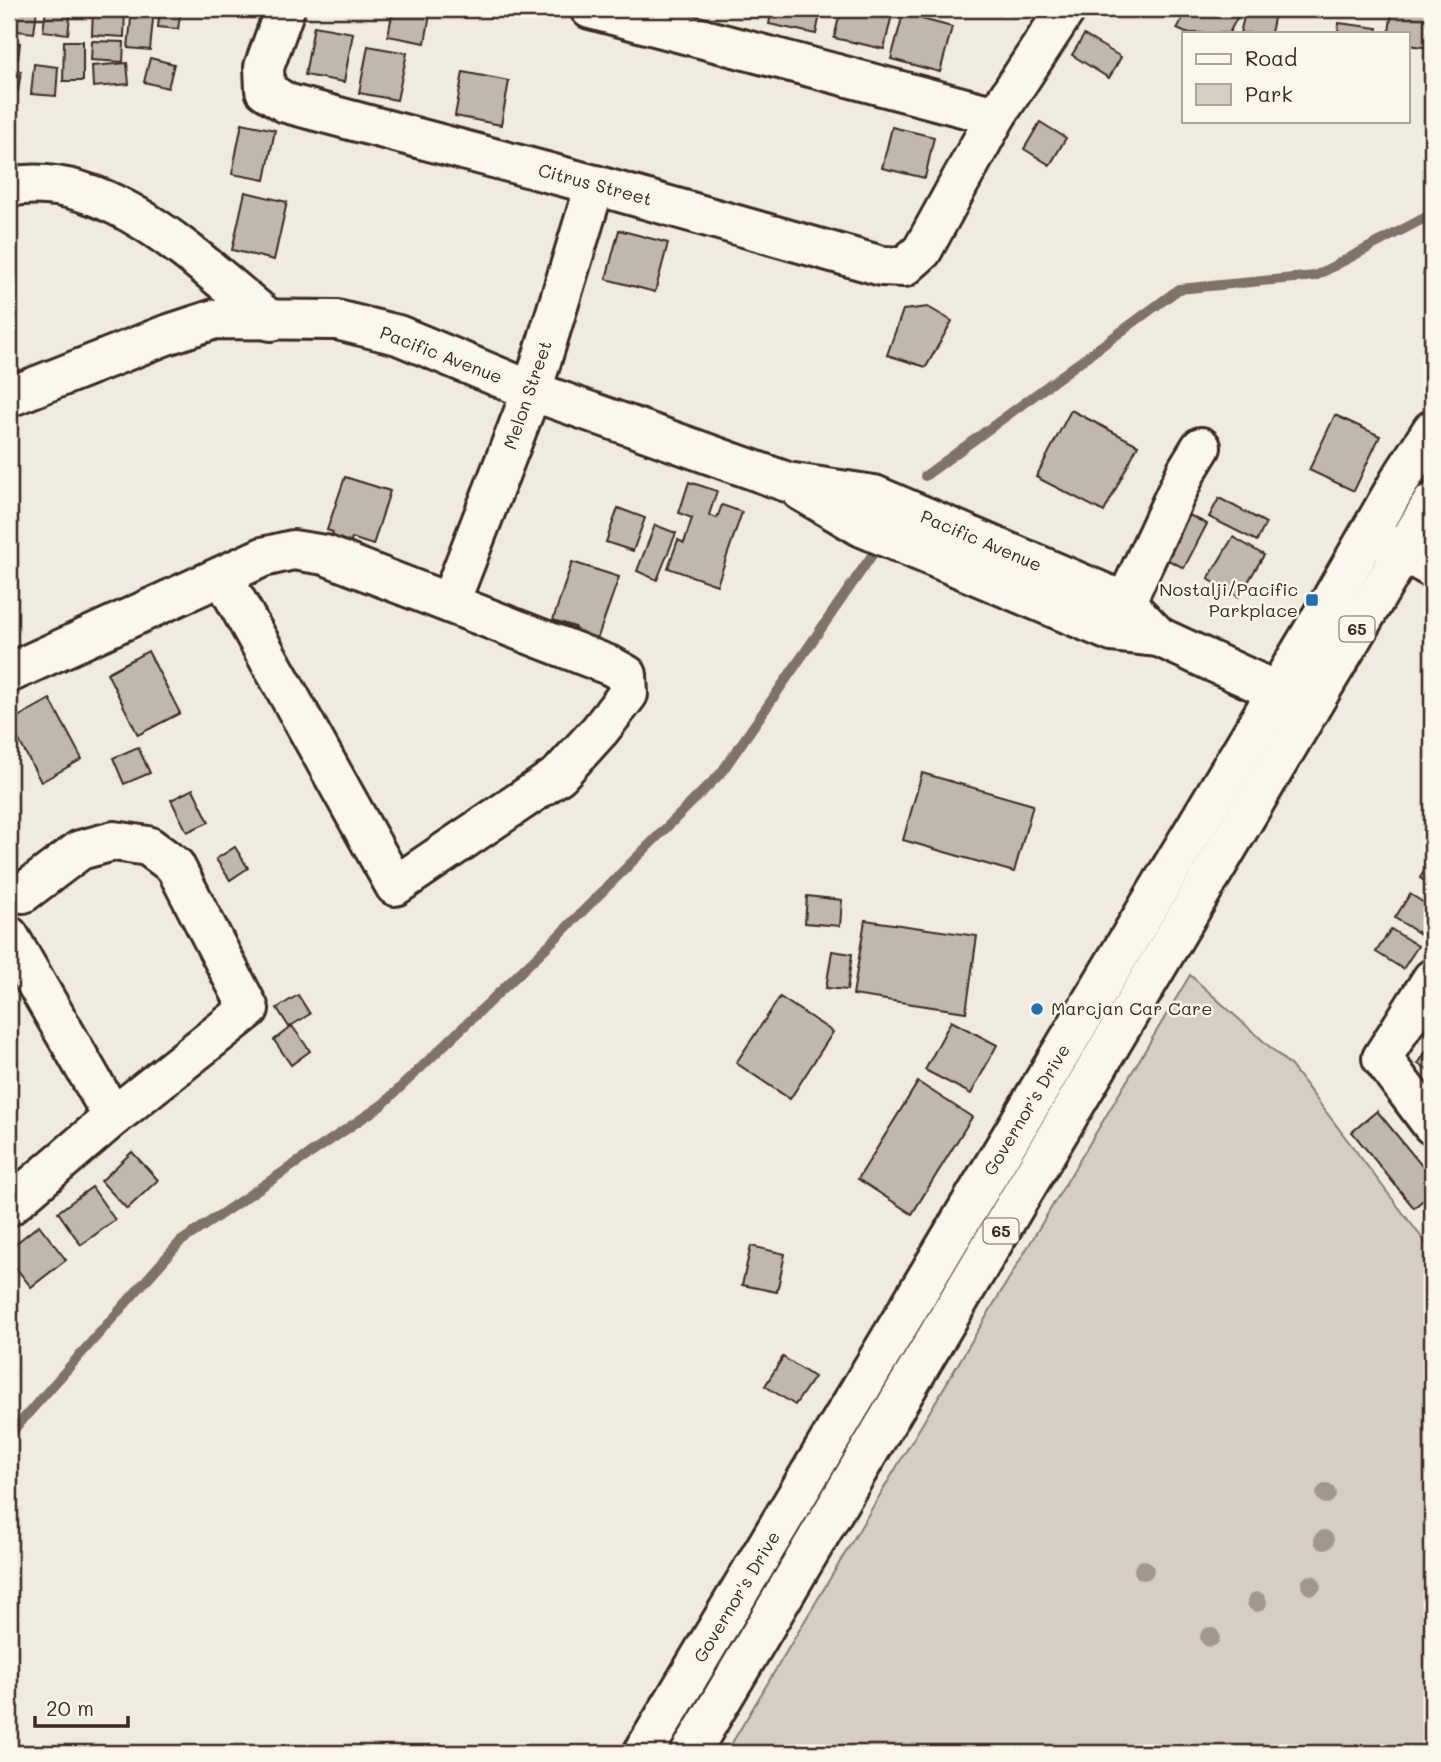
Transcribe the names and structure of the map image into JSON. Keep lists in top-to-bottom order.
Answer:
{
  "streets": {
    "main road": [
      "Citrus Street",
      "Pacific Avenue",
      "Melon Street",
      "65",
      "Governor's Drive"
    ]
  },
  "crossings": [
    ["Citrus Street", "Melon Street"],
    ["Pacific Avenue", "Melon Street"],
    ["Pacific Avenue", "65"],
    ["Pacific Avenue", "Governor's Drive"]
  ],
  "places": {
    "transit": ["Nostalji/Pacific Parkplace"],
    "other": ["Marcjan Car Care"]
  },
  "legend": ["Road", "Park"],
  "scale_bar": "20 m"
}
